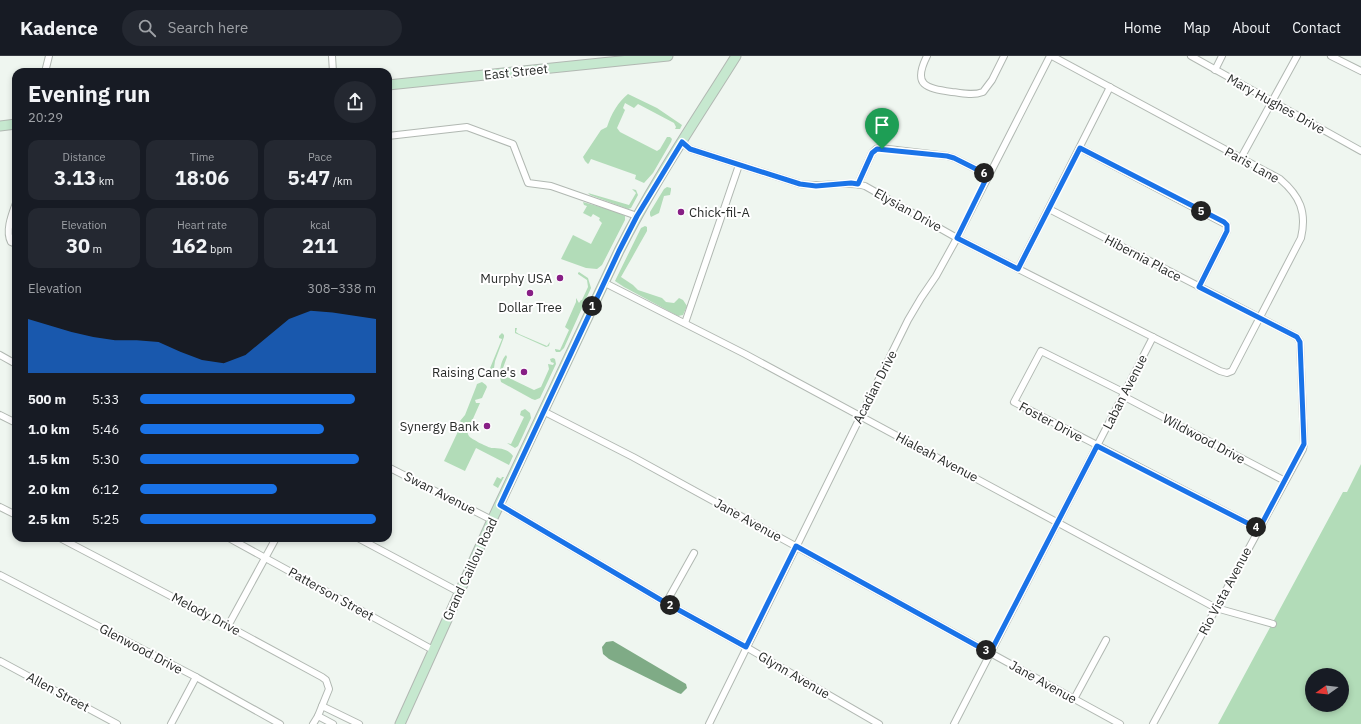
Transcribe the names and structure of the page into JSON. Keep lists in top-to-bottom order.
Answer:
{
  "streets": {
    "main road": ["East Street", "Grand Caillou Road"],
    "street": [
      "Mary Hughes Drive",
      "Paris Lane",
      "Elysian Drive",
      "Hibernia Place",
      "Acadian Drive",
      "Laban Avenue",
      "Foster Drive",
      "Wildwood Drive",
      "Hialeah Avenue",
      "Swan Avenue",
      "Jane Avenue",
      "Rio Vista Avenue",
      "Patterson Street",
      "Melody Drive",
      "Glenwood Drive",
      "Glynn Avenue",
      "Allen Street"
    ]
  },
  "crossings": [
    ["Paris Lane", "Elysian Drive"],
    ["Paris Lane", "Hibernia Place"],
    ["Paris Lane", "Acadian Drive"],
    ["Elysian Drive", "Acadian Drive"],
    ["Elysian Drive", "Laban Avenue"],
    ["Elysian Drive", "Grand Caillou Road"],
    ["Hibernia Place", "Rio Vista Avenue"],
    ["Acadian Drive", "Hialeah Avenue"],
    ["Acadian Drive", "Jane Avenue"],
    ["Acadian Drive", "Glynn Avenue"],
    ["Laban Avenue", "Foster Drive"],
    ["Laban Avenue", "Wildwood Drive"],
    ["Laban Avenue", "Hialeah Avenue"],
    ["Laban Avenue", "Jane Avenue"],
    ["Foster Drive", "Wildwood Drive"],
    ["Foster Drive", "Rio Vista Avenue"],
    ["Wildwood Drive", "Rio Vista Avenue"],
    ["Hialeah Avenue", "Grand Caillou Road"],
    ["Hialeah Avenue", "Rio Vista Avenue"],
    ["Swan Avenue", "Grand Caillou Road"],
    ["Jane Avenue", "Grand Caillou Road"],
    ["Grand Caillou Road", "Patterson Street"],
    ["Grand Caillou Road", "Glynn Avenue"]
  ],
  "places": [
    "Chick-fil-A",
    "Murphy USA",
    "Dollar Tree",
    "Raising Cane's",
    "Synergy Bank"
  ],
  "north": "left",
  "page": {
    "header": "Kadence",
    "search": "Search here",
    "nav": [
      "Home",
      "Map",
      "About",
      "Contact"
    ],
    "heading": ["Evening run", "20:29"],
    "stats": [
      ["Distance", "3.13 km"],
      ["Time", "18:06"],
      ["Pace", "5:47 /km"],
      ["Elevation", "30 m"],
      ["Heart rate", "162 bpm"],
      ["kcal", "211"]
    ],
    "pins": [
      "6",
      "5",
      "1",
      "4",
      "2",
      "3"
    ],
    "chart": ["Elevation", "308–338 m"],
    "list": [
      {
        "name": "500 m",
        "note": "5:33"
      },
      {
        "name": "1.0 km",
        "note": "5:46"
      },
      {
        "name": "1.5 km",
        "note": "5:30"
      },
      {
        "name": "2.0 km",
        "note": "6:12"
      },
      {
        "name": "2.5 km",
        "note": "5:25"
      }
    ]
  }
}
